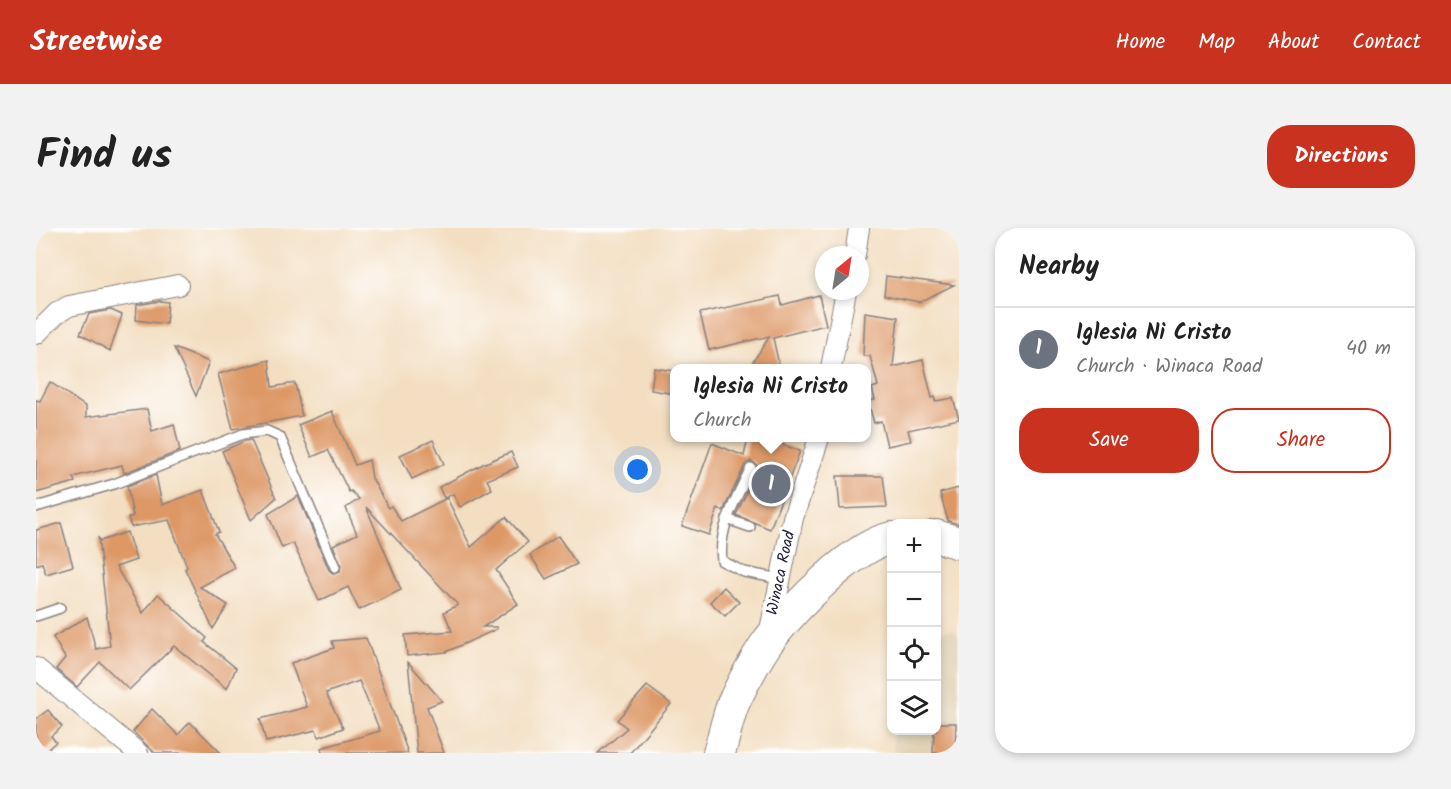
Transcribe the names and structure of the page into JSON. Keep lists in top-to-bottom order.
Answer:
{
  "streets": {
    "street": ["Winaca Road"]
  },
  "north": "top right",
  "page": {
    "header": "Streetwise",
    "nav": [
      "Home",
      "Map",
      "About",
      "Contact"
    ],
    "title": "Find us",
    "buttons": [
      "Directions",
      ["Save", "Share"]
    ],
    "heading": "Nearby",
    "list": [
      {
        "mark": "1",
        "name": "Iglesia Ni Cristo",
        "note": "Church · Winaca Road",
        "value": "40 m"
      }
    ],
    "popup": ["Iglesia Ni Cristo", "Church"],
    "pins": "1",
    "map_buttons": ["+", "−"]
  }
}
